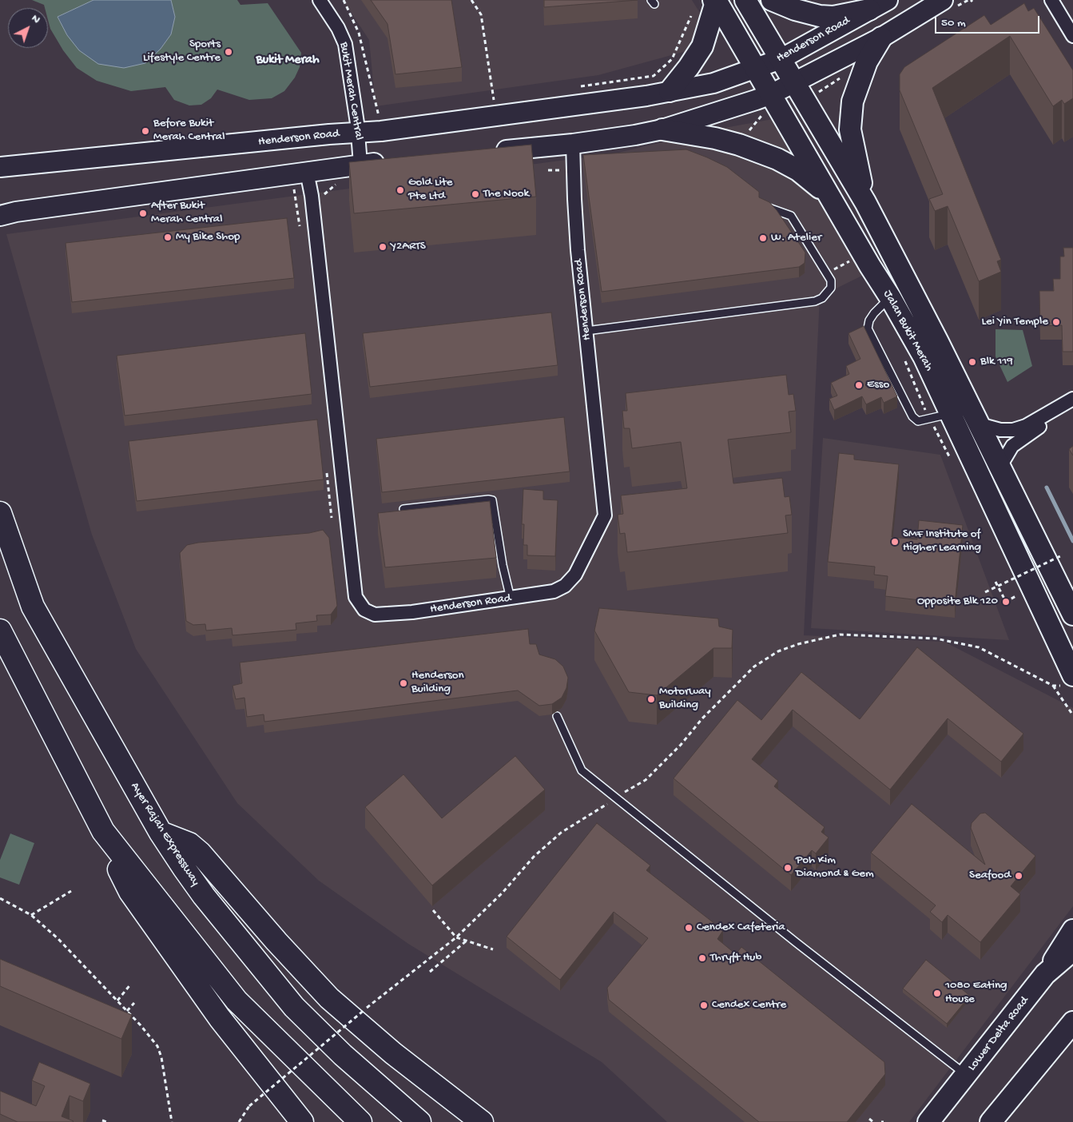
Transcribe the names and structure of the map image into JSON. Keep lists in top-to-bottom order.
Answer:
{
  "streets": {
    "highway": ["Ayer Rajah Expressway"],
    "main road": ["Henderson Road", "Jalan Bukit Merah", "Lower Delta Road"],
    "street": ["Bukit Merah Central"]
  },
  "crossings": [
    ["Henderson Road", "Bukit Merah Central"],
    ["Henderson Road", "Jalan Bukit Merah"]
  ],
  "districts": ["Bukit Merah"],
  "places": [
    "Sports Lifestyle Centre",
    "Before Bukit Merah Central",
    "Gold Lite Pte Ltd",
    "The Nook",
    "After Bukit Merah Central",
    "My Bike Shop",
    "W. Atelier",
    "Y2ARTS",
    "Lei Yin Temple",
    "Blk 119",
    "Esso",
    "SMF Institute of Higher Learning",
    "Opposite Blk 120",
    "Henderson Building",
    "Motorway Building",
    "Poh Kim Diamond & Gem",
    "Seafood",
    "Cendex Cafeteria",
    "Thryft Hub",
    "1080 Eating House",
    "Cendex Centre"
  ],
  "scale_bar": "50 m",
  "north": "top right"
}
